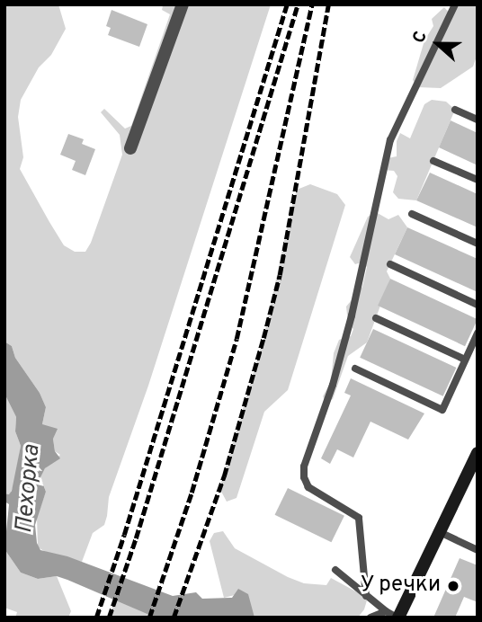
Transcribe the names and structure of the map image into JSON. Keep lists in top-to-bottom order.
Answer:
{
  "water": ["Пехорка"],
  "places": ["У речки"],
  "north": "left"
}
